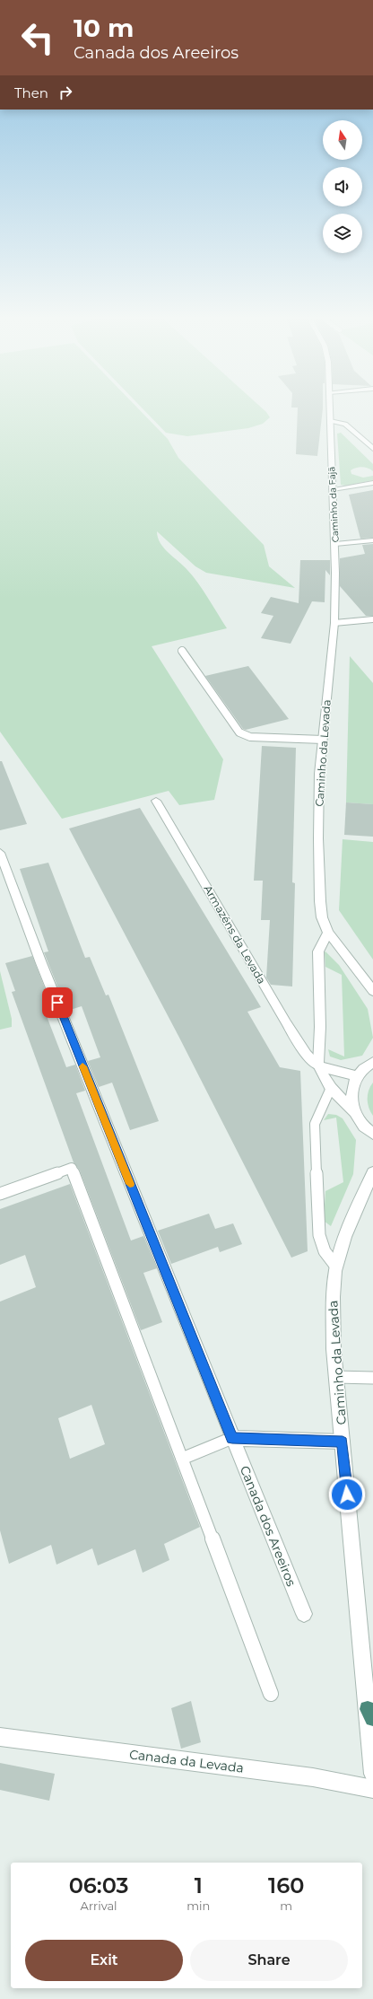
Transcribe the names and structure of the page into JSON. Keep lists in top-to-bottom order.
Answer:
{
  "streets": {
    "street": [
      "Caminho da Fajã",
      "Caminho da Levada",
      "Armazéns da Levada",
      "Canada dos Areeiros",
      "Canada da Levada"
    ]
  },
  "crossings": [
    ["Caminho da Fajã", "Caminho da Levada"]
  ],
  "north": "top",
  "page": {
    "turn": ["10 m", "Canada dos Areeiros"],
    "then": "Then",
    "eta": [
      "06:03",
      "Arrival",
      "1",
      "min",
      "160",
      "m"
    ],
    "buttons": ["Exit", "Share"]
  }
}
